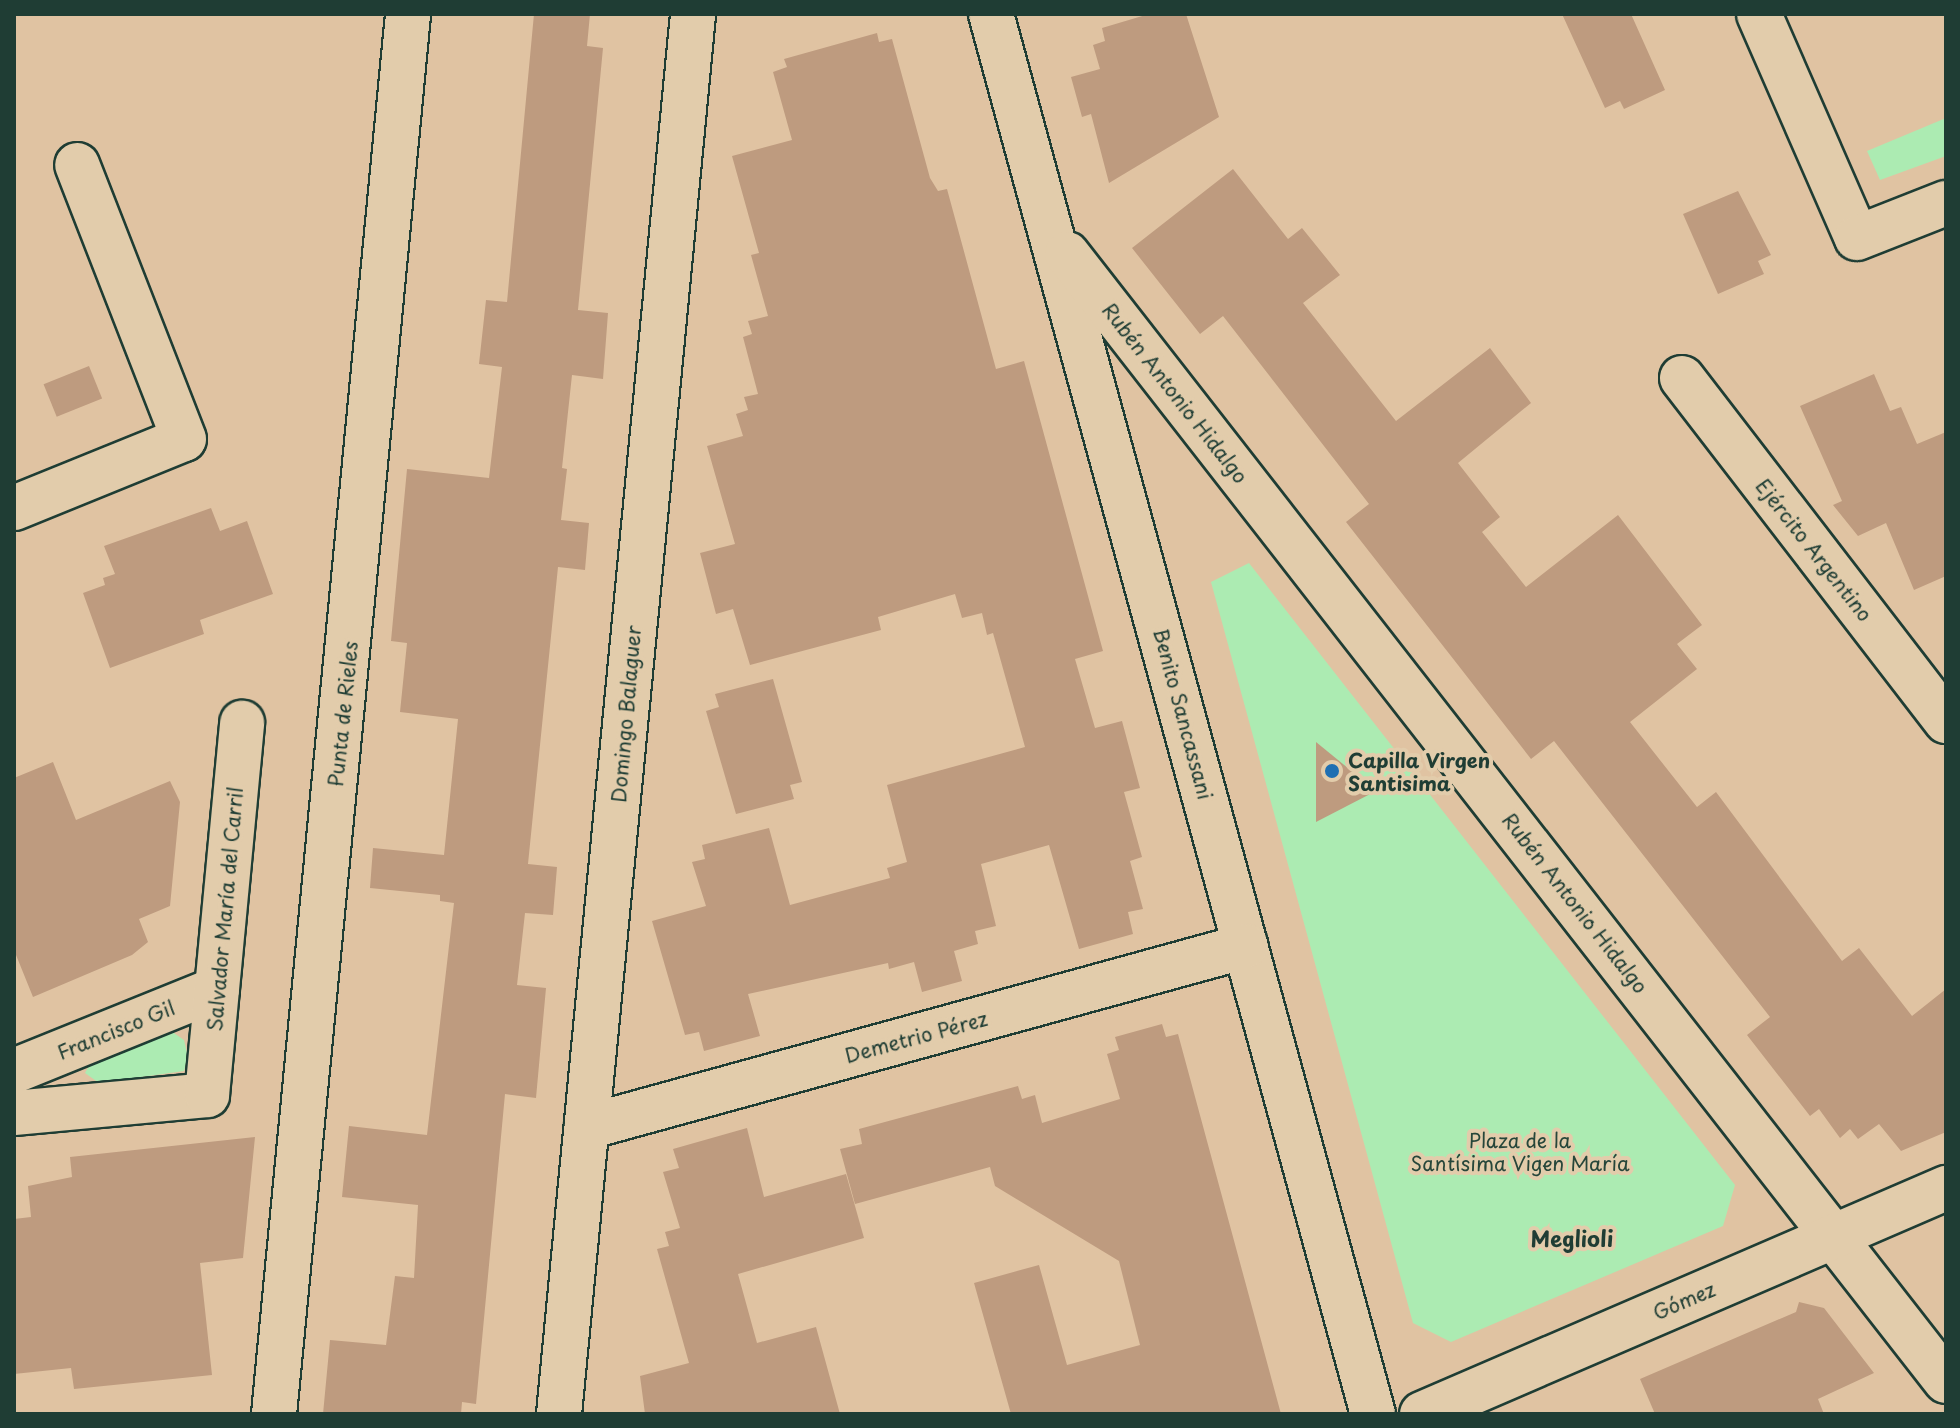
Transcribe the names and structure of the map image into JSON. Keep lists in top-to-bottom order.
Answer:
{
  "streets": {
    "street": [
      "Rubén Antonio Hidalgo",
      "Ejército Argentino",
      "Punta de Rieles",
      "Domingo Balaguer",
      "Benito Sancassani",
      "Salvador María del Carril",
      "Francisco Gil",
      "Demetrio Pérez",
      "Gómez"
    ]
  },
  "crossings": [
    ["Rubén Antonio Hidalgo", "Benito Sancassani"],
    ["Rubén Antonio Hidalgo", "Gómez"],
    ["Domingo Balaguer", "Demetrio Pérez"],
    ["Benito Sancassani", "Demetrio Pérez"],
    ["Salvador María del Carril", "Francisco Gil"]
  ],
  "districts": ["Meglioli"],
  "parks": ["Plaza de la Santísima Vigen María"],
  "places": ["Capilla Virgen Santisima"]
}
